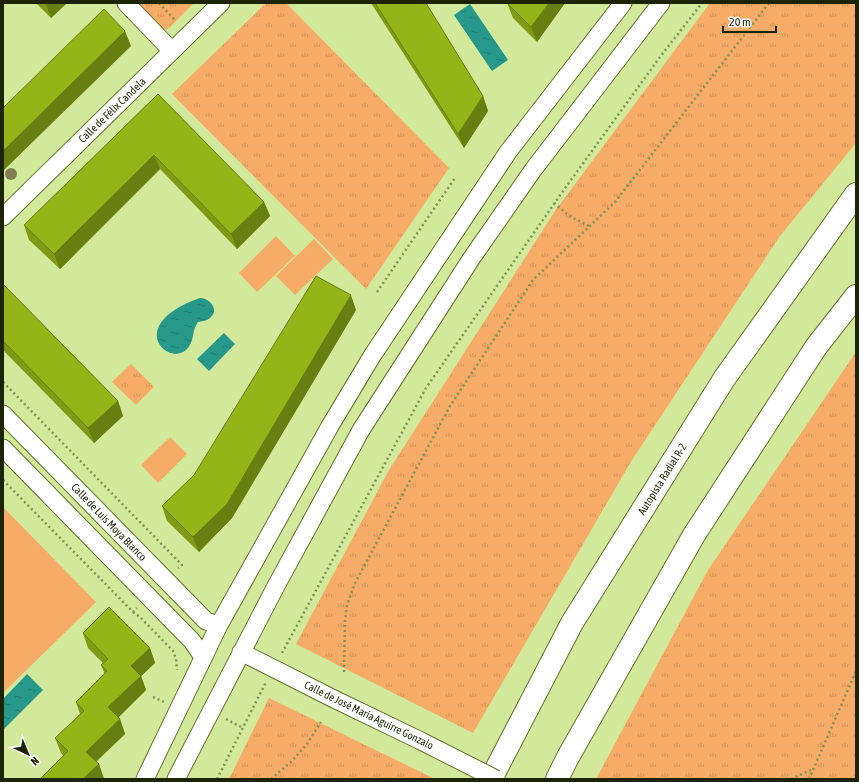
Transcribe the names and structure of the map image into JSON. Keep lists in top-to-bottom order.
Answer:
{
  "streets": {
    "highway": ["Autopista Radial R-2"],
    "street": ["Calle de Félix Candela", "Calle de Luis Moya Blanco", "Calle de José María Aguirre Gonzalo"]
  },
  "scale_bar": "20 m",
  "north": "bottom right"
}
